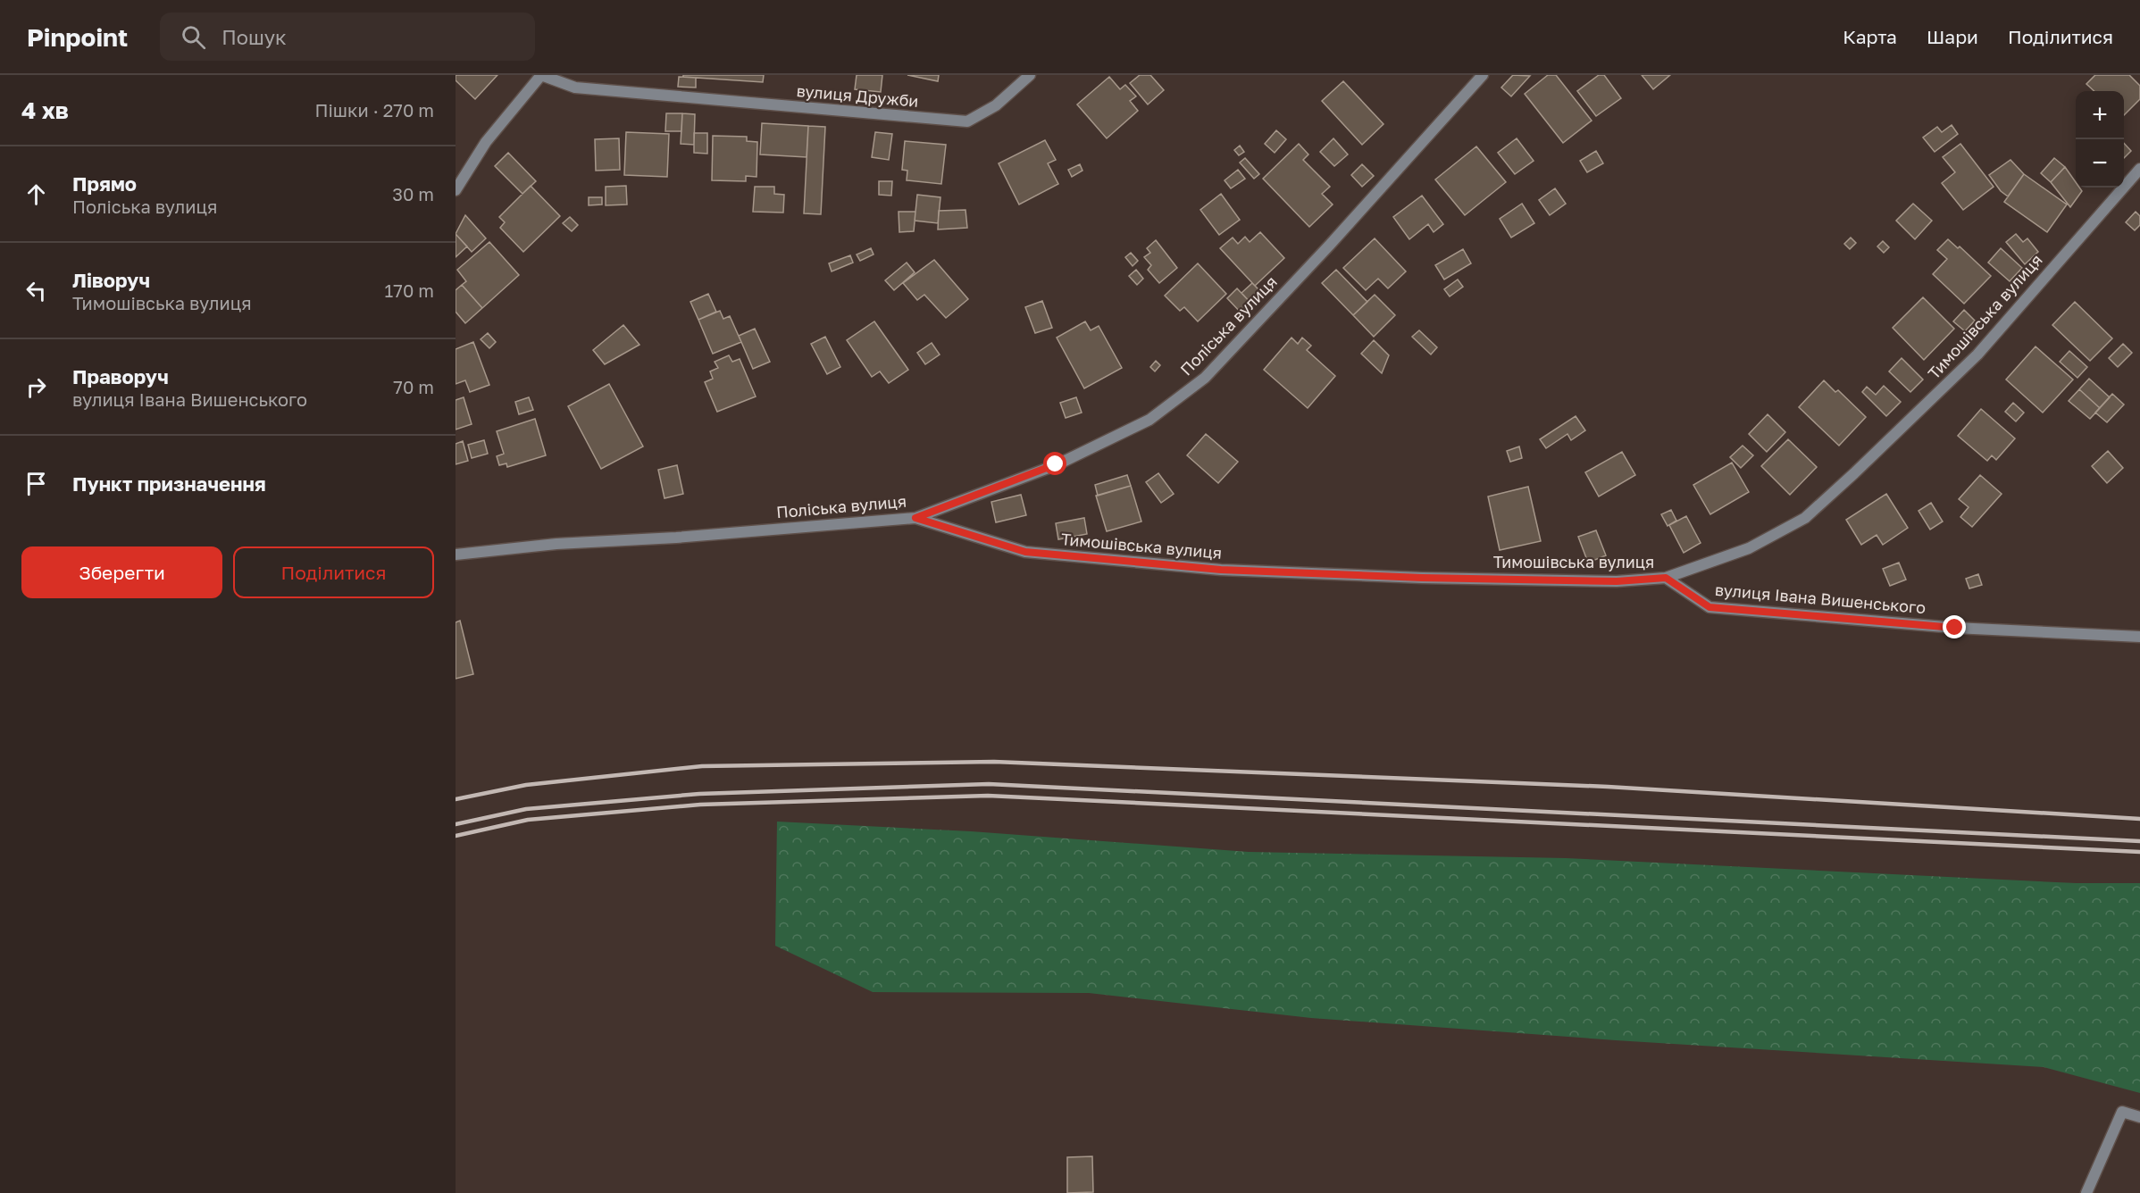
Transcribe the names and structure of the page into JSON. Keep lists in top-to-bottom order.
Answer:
{
  "streets": {
    "street": [
      "вулиця Дружби",
      "Тимошівська вулиця",
      "Поліська вулиця",
      "вулиця Івана Вишенського"
    ]
  },
  "crossings": [
    ["Тимошівська вулиця", "Поліська вулиця"],
    ["Тимошівська вулиця", "вулиця Івана Вишенського"]
  ],
  "page": {
    "header": "Pinpoint",
    "search": "Пошук",
    "nav": ["Карта", "Шари", "Поділитися"],
    "heading": ["4 хв", "Пішки · 270 m"],
    "map_buttons": ["+", "−"],
    "list": [
      ["Прямо", "Поліська вулиця", "30 m"],
      ["Ліворуч", "Тимошівська вулиця", "170 m"],
      ["Праворуч", "вулиця Івана Вишенського", "70 m"],
      "Пункт призначення"
    ],
    "buttons": ["Зберегти", "Поділитися"]
  }
}
